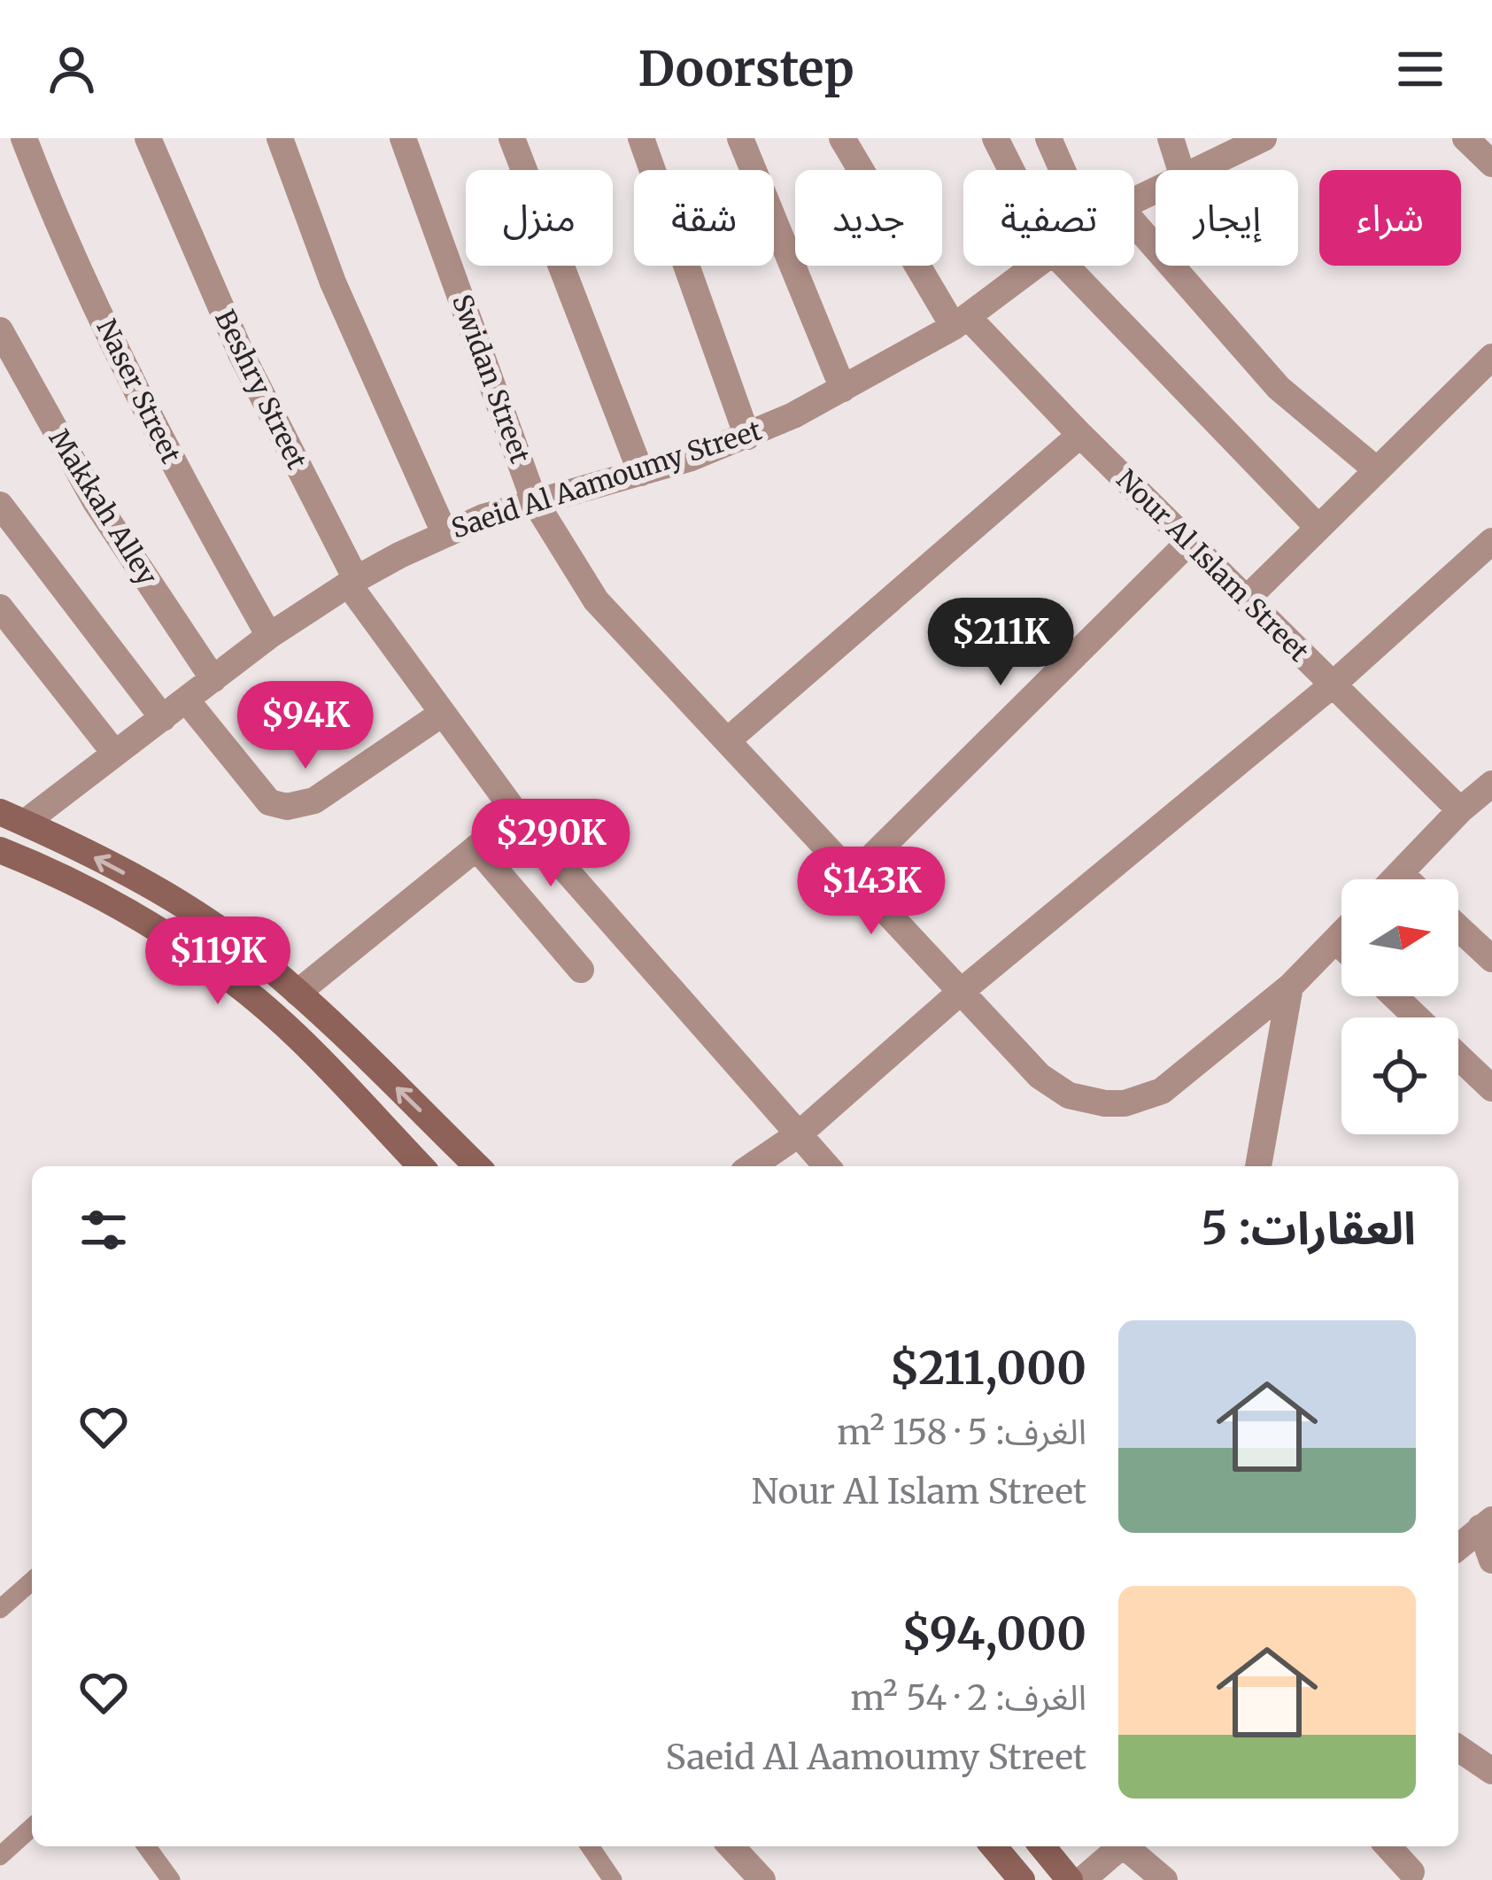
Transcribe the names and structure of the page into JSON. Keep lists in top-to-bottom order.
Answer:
{
  "streets": {
    "street": [
      "Swidan Street",
      "Beshry Street",
      "Naser Street",
      "Saeid Al Aamoumy Street",
      "Makkah Alley",
      "Nour Al Islam Street"
    ]
  },
  "crossings": [
    ["Swidan Street", "Saeid Al Aamoumy Street"],
    ["Beshry Street", "Saeid Al Aamoumy Street"],
    ["Naser Street", "Saeid Al Aamoumy Street"],
    ["Saeid Al Aamoumy Street", "Makkah Alley"],
    ["Saeid Al Aamoumy Street", "Nour Al Islam Street"]
  ],
  "north": "right",
  "page": {
    "header": "Doorstep",
    "chip": [
      "شراء",
      "إيجار",
      "تصفية",
      "جديد",
      "شقة",
      "منزل"
    ],
    "price": [
      "$211K",
      "$94K",
      "$290K",
      "$143K",
      "$119K"
    ],
    "heading": "العقارات: 5",
    "list": [
      {
        "name": "$211,000",
        "note": "الغرف: 5 · 158 m² · Nour Al Islam Street"
      },
      {
        "name": "$94,000",
        "note": "الغرف: 2 · 54 m² · Saeid Al Aamoumy Street"
      }
    ]
  }
}
